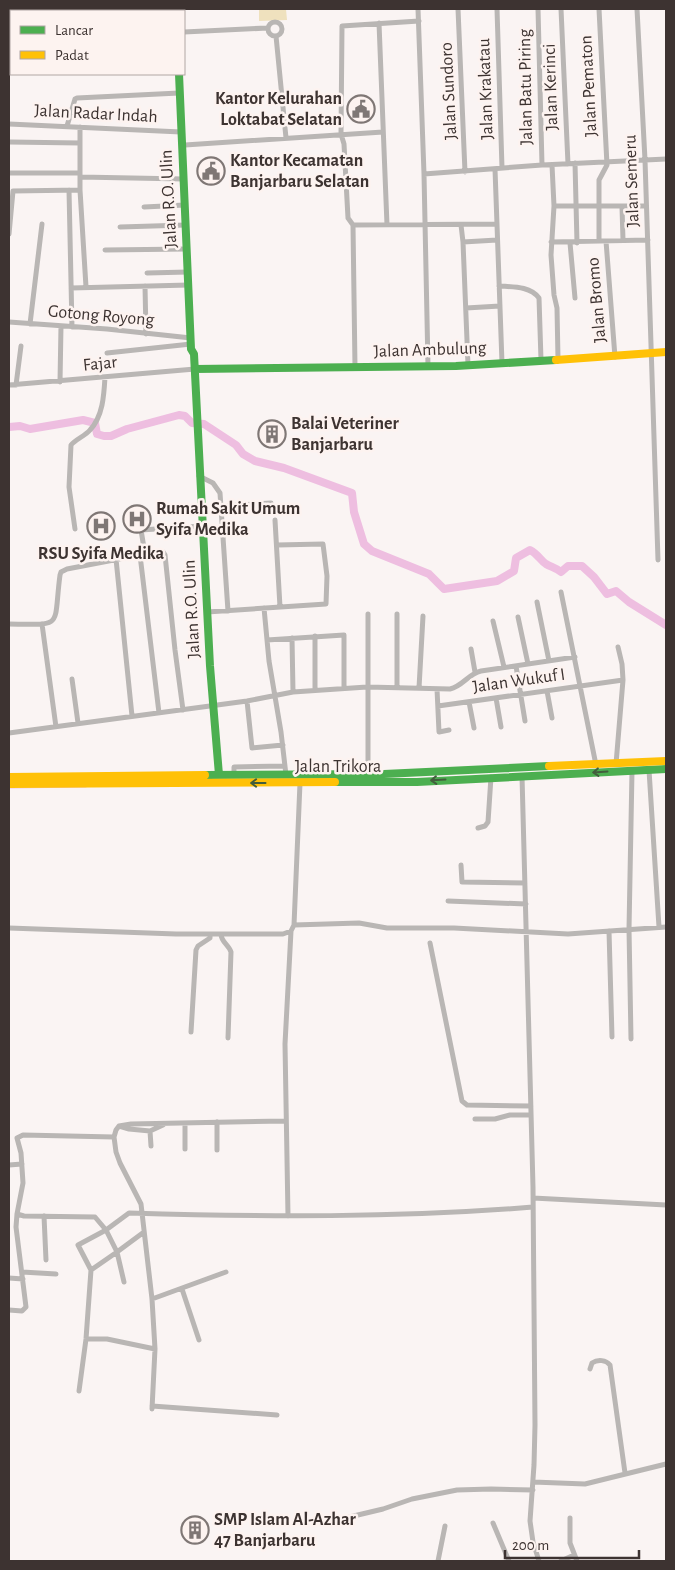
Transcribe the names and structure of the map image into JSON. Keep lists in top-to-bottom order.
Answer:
{
  "streets": {
    "main road": ["Jalan R.O. Ulin", "Jalan Ambulung", "Jalan Trikora"],
    "street": [
      "Jalan Pematon",
      "Jalan Batu Piring",
      "Jalan Kerinci",
      "Jalan Krakatau",
      "Jalan Sundoro",
      "Jalan Radar Indah",
      "Jalan Semeru",
      "Jalan Bromo",
      "Gotong Royong",
      "Fajar",
      "Jalan Wukuf I"
    ]
  },
  "crossings": [
    ["Jalan Radar Indah", "Jalan R.O. Ulin"],
    ["Jalan Semeru", "Jalan Ambulung"],
    ["Jalan R.O. Ulin", "Gotong Royong"],
    ["Jalan R.O. Ulin", "Jalan Ambulung"],
    ["Jalan R.O. Ulin", "Fajar"],
    ["Jalan R.O. Ulin", "Jalan Trikora"],
    ["Jalan Bromo", "Jalan Ambulung"],
    ["Jalan Ambulung", "Fajar"]
  ],
  "places": {
    "public building": ["Kantor Kelurahan Loktabat Selatan", "Kantor Kecamatan Banjarbaru Selatan"],
    "building": ["Balai Veteriner Banjarbaru", "SMP Islam Al-Azhar 47 Banjarbaru"],
    "hospital": ["Rumah Sakit Umum Syifa Medika", "RSU Syifa Medika"]
  },
  "legend": ["Lancar", "Padat"],
  "scale_bar": "200 m"
}
